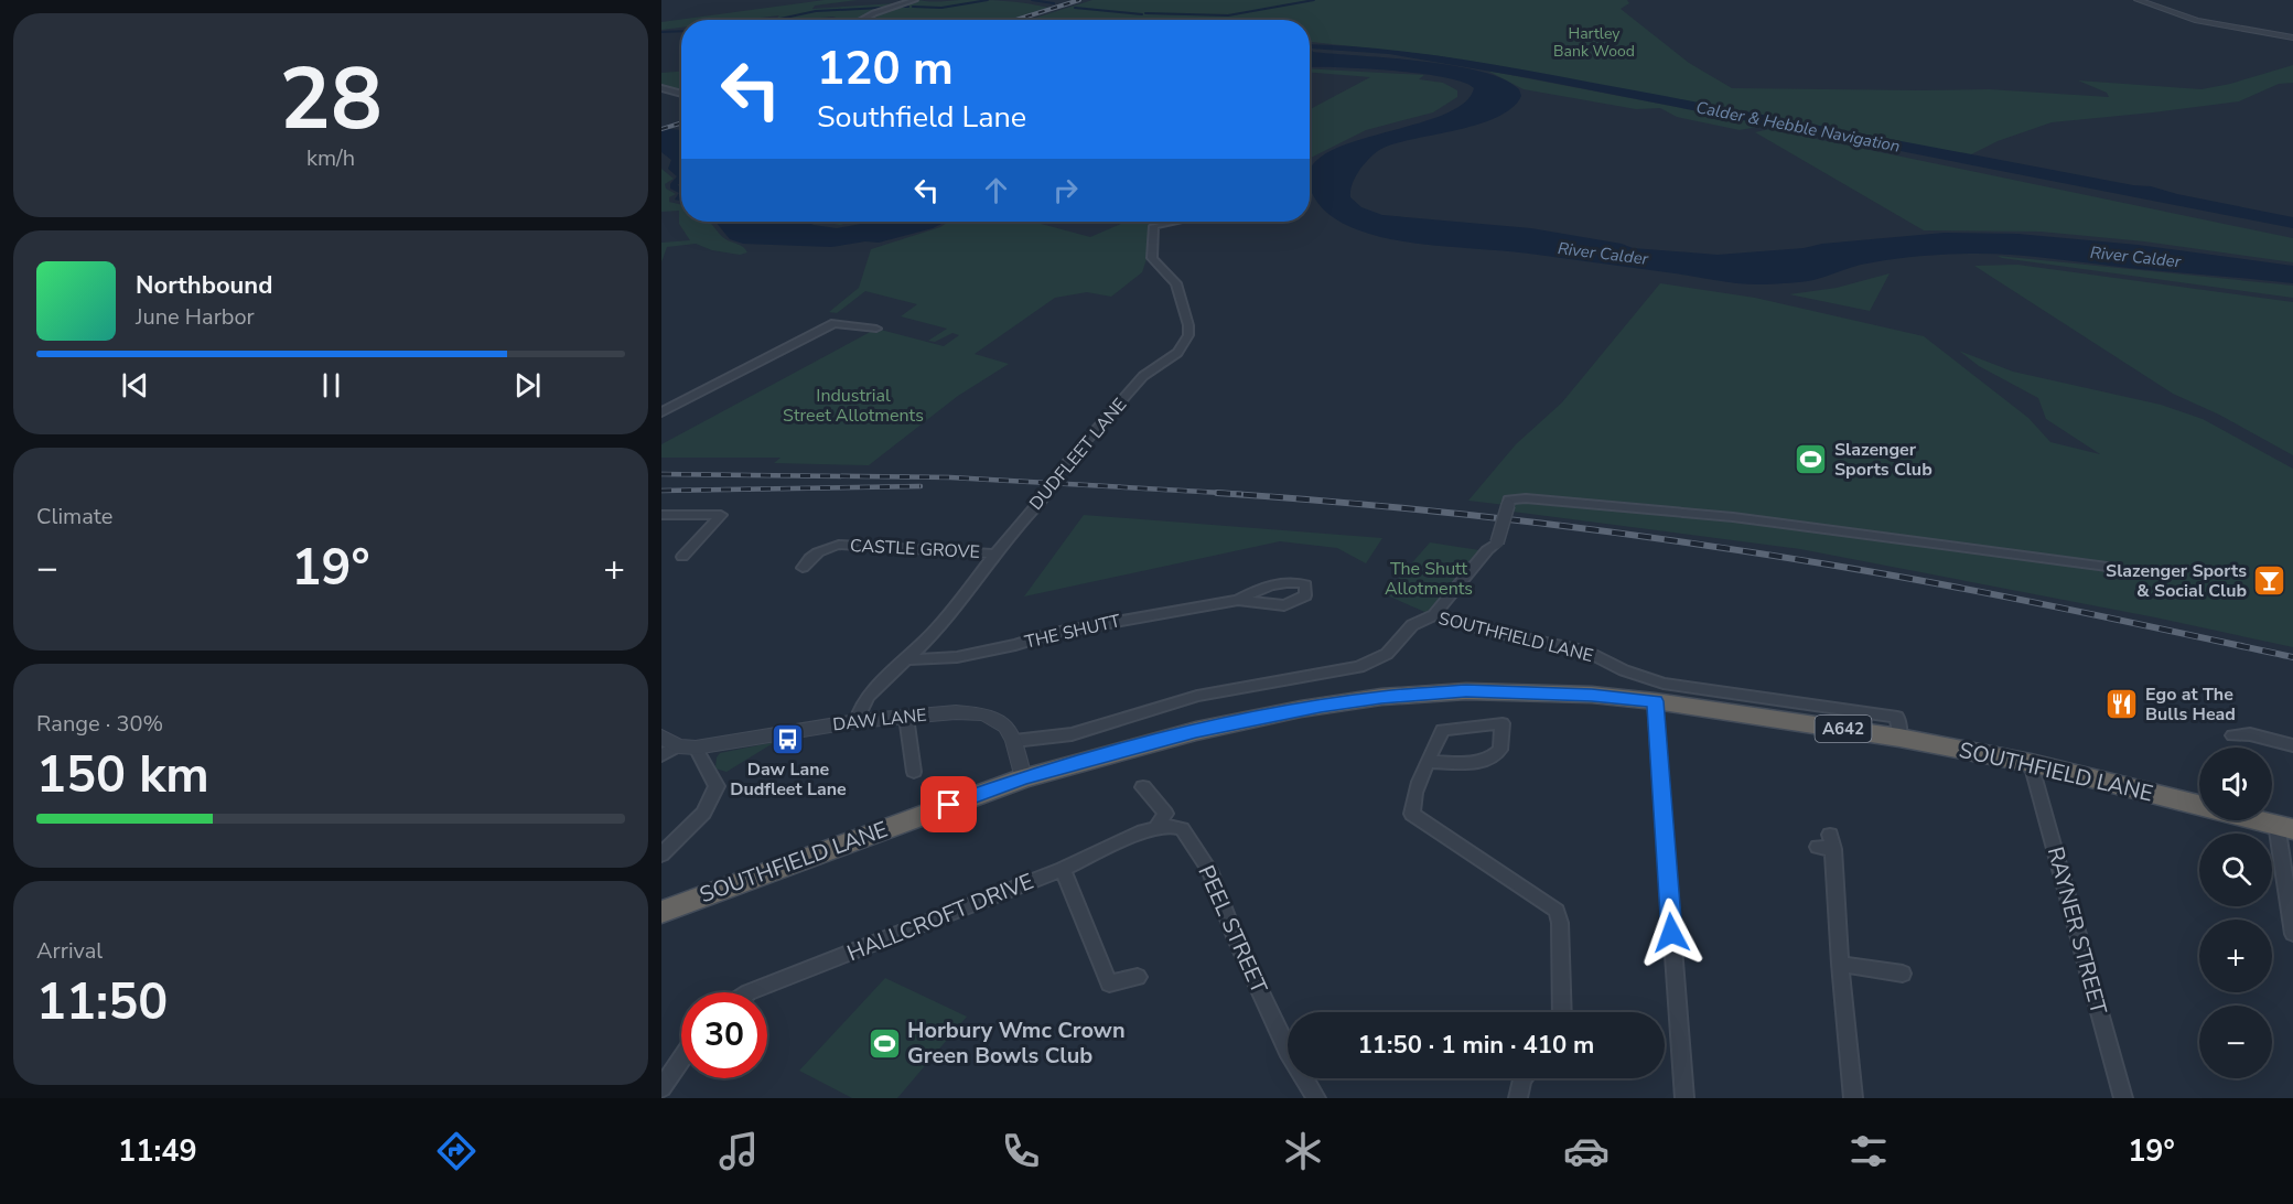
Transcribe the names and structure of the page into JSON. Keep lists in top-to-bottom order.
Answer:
{
  "streets": {
    "highway": ["SOUTHFIELD LANE", "A642"],
    "street": [
      "DUDFLEET LANE",
      "CASTLE GROVE",
      "THE SHUTT",
      "DAW LANE",
      "HALLCROFT DRIVE",
      "PEEL STREET",
      "RAYNER STREET"
    ]
  },
  "crossings": [
    ["DUDFLEET LANE", "CASTLE GROVE"],
    ["DUDFLEET LANE", "THE SHUTT"],
    ["DUDFLEET LANE", "DAW LANE"],
    ["SOUTHFIELD LANE", "DAW LANE"],
    ["SOUTHFIELD LANE", "RAYNER STREET"],
    ["HALLCROFT DRIVE", "PEEL STREET"]
  ],
  "water": ["Calder & Hebble Navigation", "River Calder"],
  "parks": ["Hartley Bank Wood", "Industrial Street Allotments", "The Shutt Allotments"],
  "places": {
    "sports": ["Slazenger Sports Club", "Horbury Wmc Crown Green Bowls Club"],
    "bar": ["Slazenger Sports & Social Club"],
    "restaurant": ["Ego at The Bulls Head"],
    "bus stop": ["Daw Lane Dudfleet Lane"]
  },
  "page": {
    "tile": [
      ["28", "km/h"],
      "Climate",
      ["Range · 30%", "150 km"],
      ["Arrival", "11:50"]
    ],
    "turn": ["120 m", "Southfield Lane"],
    "song": ["Northbound", "June Harbor"],
    "heat": ["−", "19°", "+"],
    "map_buttons": ["+", "−"],
    "limit": "30",
    "trip": "11:50 · 1 min · 410 m",
    "tabs": ["11:49", "19°"]
  }
}
